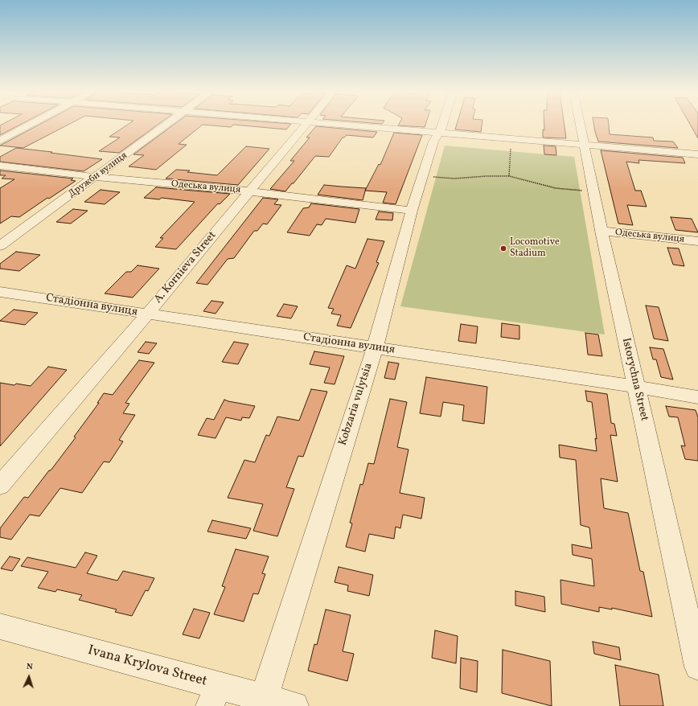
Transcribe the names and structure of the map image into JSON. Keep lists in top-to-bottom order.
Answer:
{
  "streets": {
    "street": [
      "Дружби вулиця",
      "Одеська вулиця",
      "A. Kornieva Street",
      "Стадіонна вулиця",
      "Istorychna Street",
      "Kobzaria vulytsia",
      "Ivana Krylova Street"
    ]
  },
  "crossings": [
    ["Дружби вулиця", "Одеська вулиця"],
    ["Одеська вулиця", "A. Kornieva Street"],
    ["Одеська вулиця", "Istorychna Street"],
    ["Одеська вулиця", "Kobzaria vulytsia"],
    ["A. Kornieva Street", "Стадіонна вулиця"],
    ["Стадіонна вулиця", "Istorychna Street"],
    ["Стадіонна вулиця", "Kobzaria vulytsia"],
    ["Kobzaria vulytsia", "Ivana Krylova Street"]
  ],
  "places": ["Locomotive Stadium"],
  "north": "top"
}
